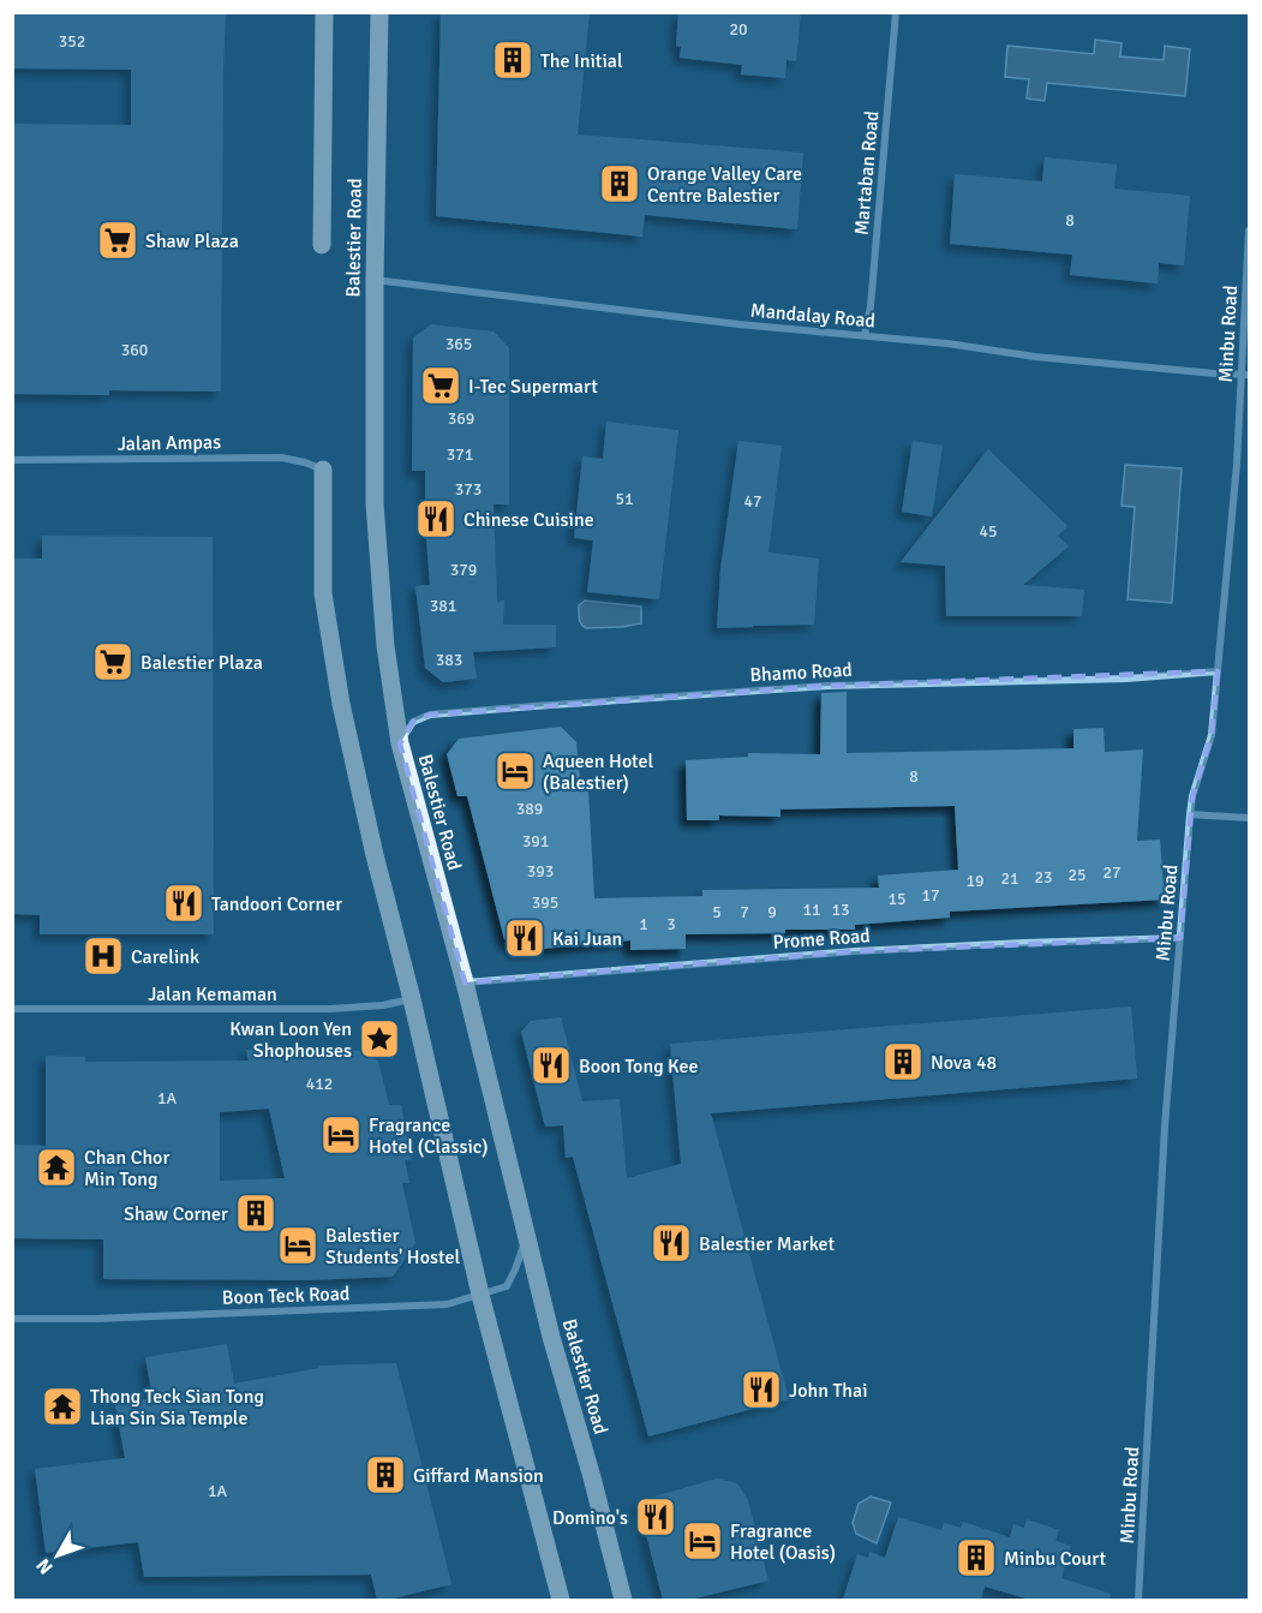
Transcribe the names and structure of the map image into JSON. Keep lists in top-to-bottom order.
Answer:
{
  "streets": {
    "main road": ["Balestier Road"],
    "street": [
      "Martaban Road",
      "Mandalay Road",
      "Minbu Road",
      "Jalan Ampas",
      "Bhamo Road",
      "Prome Road",
      "Jalan Kemaman",
      "Boon Teck Road"
    ]
  },
  "crossings": [
    ["Martaban Road", "Mandalay Road"],
    ["Balestier Road", "Mandalay Road"],
    ["Balestier Road", "Bhamo Road"],
    ["Balestier Road", "Prome Road"],
    ["Balestier Road", "Boon Teck Road"],
    ["Mandalay Road", "Minbu Road"],
    ["Minbu Road", "Bhamo Road"],
    ["Minbu Road", "Prome Road"]
  ],
  "places": {
    "building": [
      "The Initial",
      "Orange Valley Care Centre Balestier",
      "Nova 48",
      "Shaw Corner",
      "Giffard Mansion",
      "Minbu Court"
    ],
    "supermarket": ["Shaw Plaza", "I-Tec Supermart", "Balestier Plaza"],
    "restaurant": [
      "Chinese Cuisine",
      "Tandoori Corner",
      "Kai Juan",
      "Boon Tong Kee",
      "Balestier Market",
      "John Thai",
      "Domino's"
    ],
    "hotel": [
      "Aqueen Hotel (Balestier)",
      "Fragrance Hotel (Classic)",
      "Balestier Students' Hostel",
      "Fragrance Hotel (Oasis)"
    ],
    "hospital": ["Carelink"],
    "place": ["Kwan Loon Yen Shophouses"],
    "temple": ["Chan Chor Min Tong", "Thong Teck Sian Tong Lian Sin Sia Temple"]
  },
  "house_numbers": [
    "20",
    "352",
    "8",
    "365",
    "360",
    "369",
    "371",
    "373",
    "51",
    "47",
    "45",
    "379",
    "381",
    "383",
    "8",
    "389",
    "391",
    "393",
    "27",
    "25",
    "23",
    "21",
    "19",
    "17",
    "15",
    "395",
    "11",
    "13",
    "5",
    "7",
    "9",
    "1",
    "3",
    "412",
    "1A",
    "1A"
  ],
  "north": "bottom left"
}
